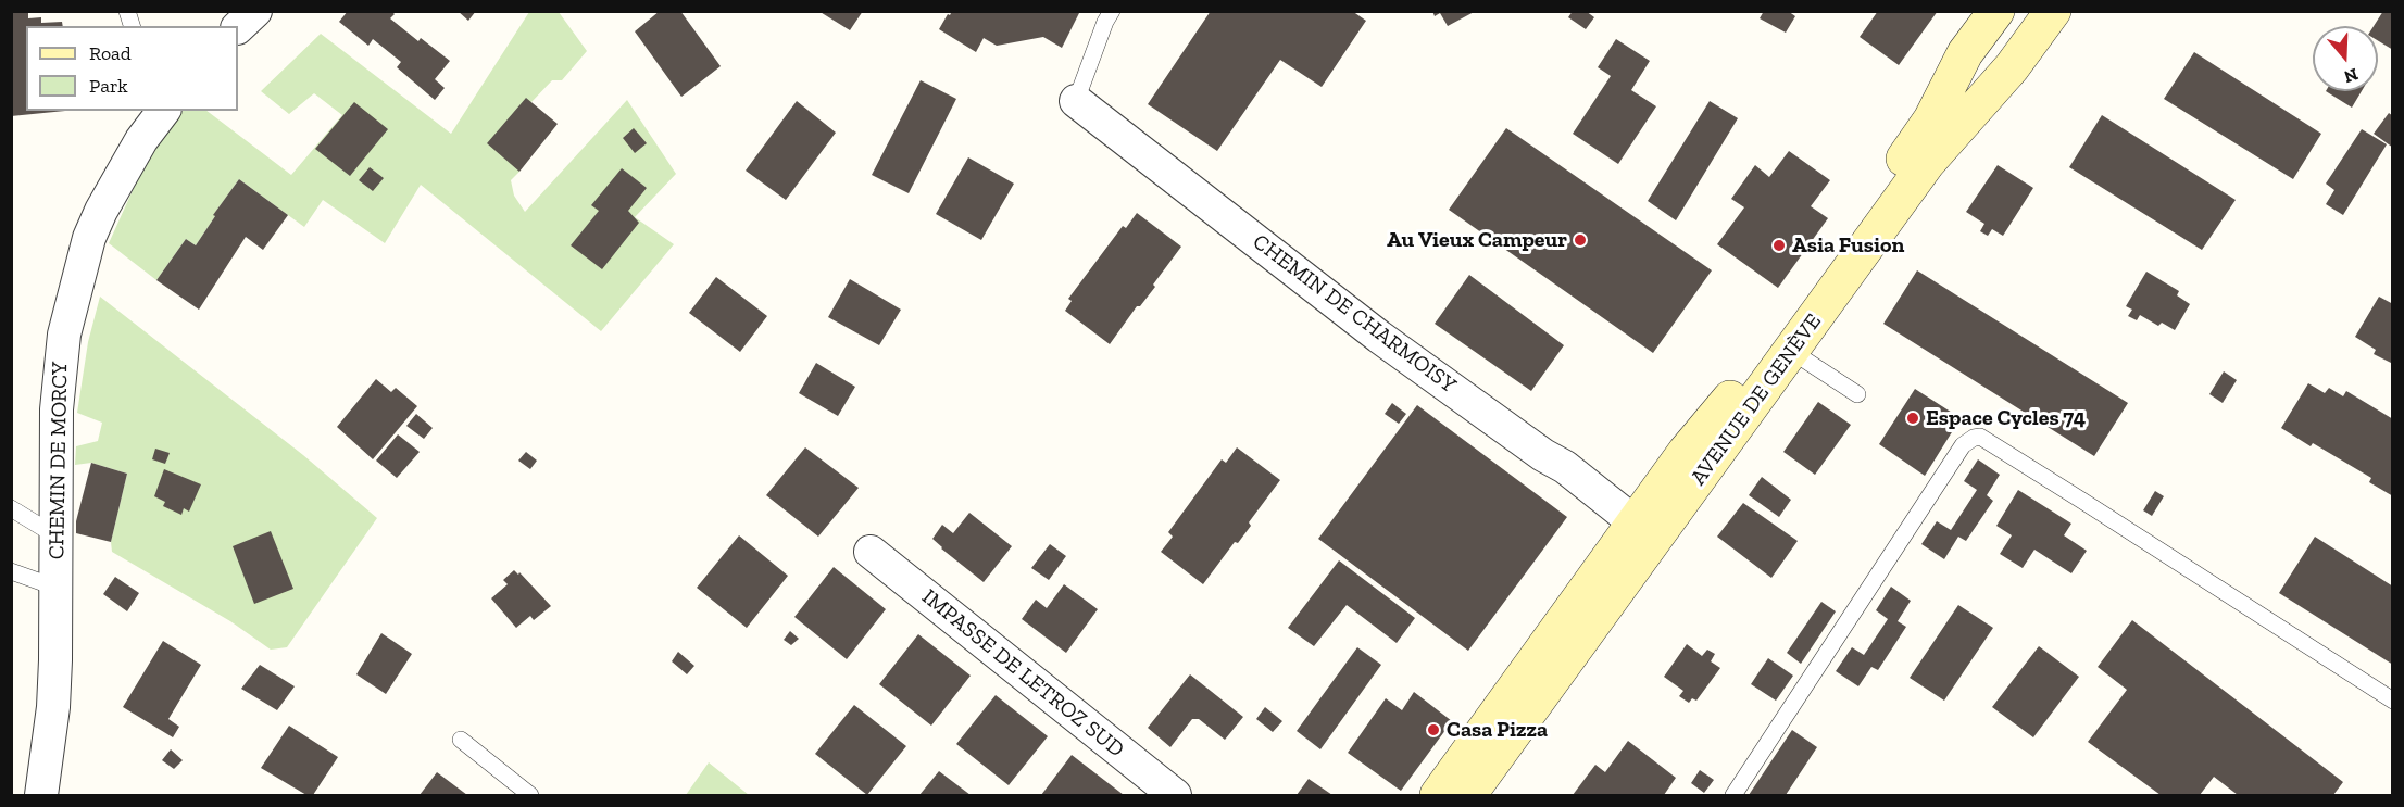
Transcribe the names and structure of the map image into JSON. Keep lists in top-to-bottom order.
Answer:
{
  "streets": {
    "main road": ["AVENUE DE GENÈVE"],
    "street": ["CHEMIN DE CHARMOISY", "CHEMIN DE MORCY", "IMPASSE DE LETROZ SUD"]
  },
  "crossings": [
    ["CHEMIN DE CHARMOISY", "AVENUE DE GENÈVE"]
  ],
  "places": [
    "Au Vieux Campeur",
    "Asia Fusion",
    "Espace Cycles 74",
    "Casa Pizza"
  ],
  "legend": ["Road", "Park"],
  "north": "bottom"
}
